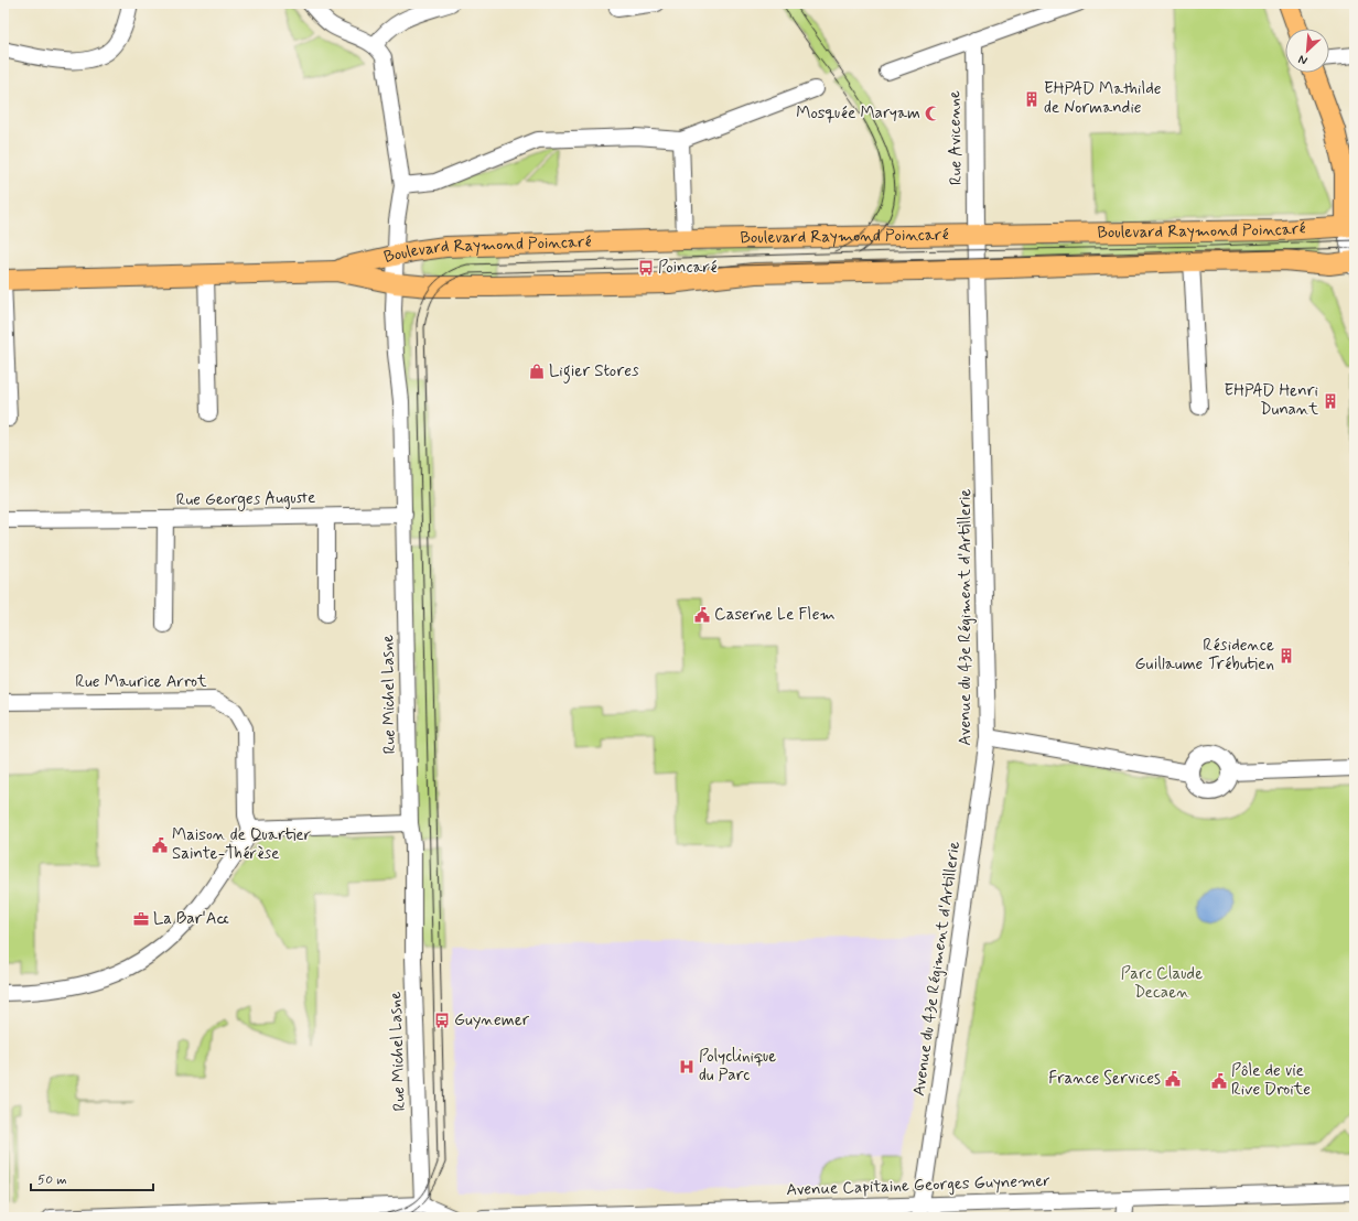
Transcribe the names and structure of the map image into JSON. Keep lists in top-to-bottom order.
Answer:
{
  "streets": {
    "main road": ["Boulevard Raymond Poincaré"],
    "street": [
      "Rue Avicenne",
      "Rue Georges Auguste",
      "Avenue du 43e Régiment d'Artillerie",
      "Rue Maurice Arrot",
      "Rue Michel Lasne",
      "Avenue Capitaine Georges Guynemer"
    ]
  },
  "crossings": [
    ["Rue Avicenne", "Boulevard Raymond Poincaré"],
    ["Rue Avicenne", "Avenue du 43e Régiment d'Artillerie"],
    ["Boulevard Raymond Poincaré", "Avenue du 43e Régiment d'Artillerie"],
    ["Boulevard Raymond Poincaré", "Rue Michel Lasne"],
    ["Rue Georges Auguste", "Rue Michel Lasne"],
    ["Avenue du 43e Régiment d'Artillerie", "Avenue Capitaine Georges Guynemer"]
  ],
  "parks": ["Parc Claude Decaen"],
  "places": {
    "building": ["EHPAD Mathilde de Normandie", "EHPAD Henri Dunant", "Résidence Guillaume Trébutien"],
    "mosque": ["Mosquée Maryam"],
    "bus stop": ["Poincaré", "Guynemer"],
    "shop": ["Ligier Stores"],
    "public building": [
      "Caserne Le Flem",
      "Maison de Quartier Sainte-Thérèse",
      "France Services",
      "Pôle de vie Rive Droite"
    ],
    "office": ["La Bar'Acc"],
    "hospital": ["Polyclinique du Parc"]
  },
  "scale_bar": "50 m",
  "north": "bottom left"
}
